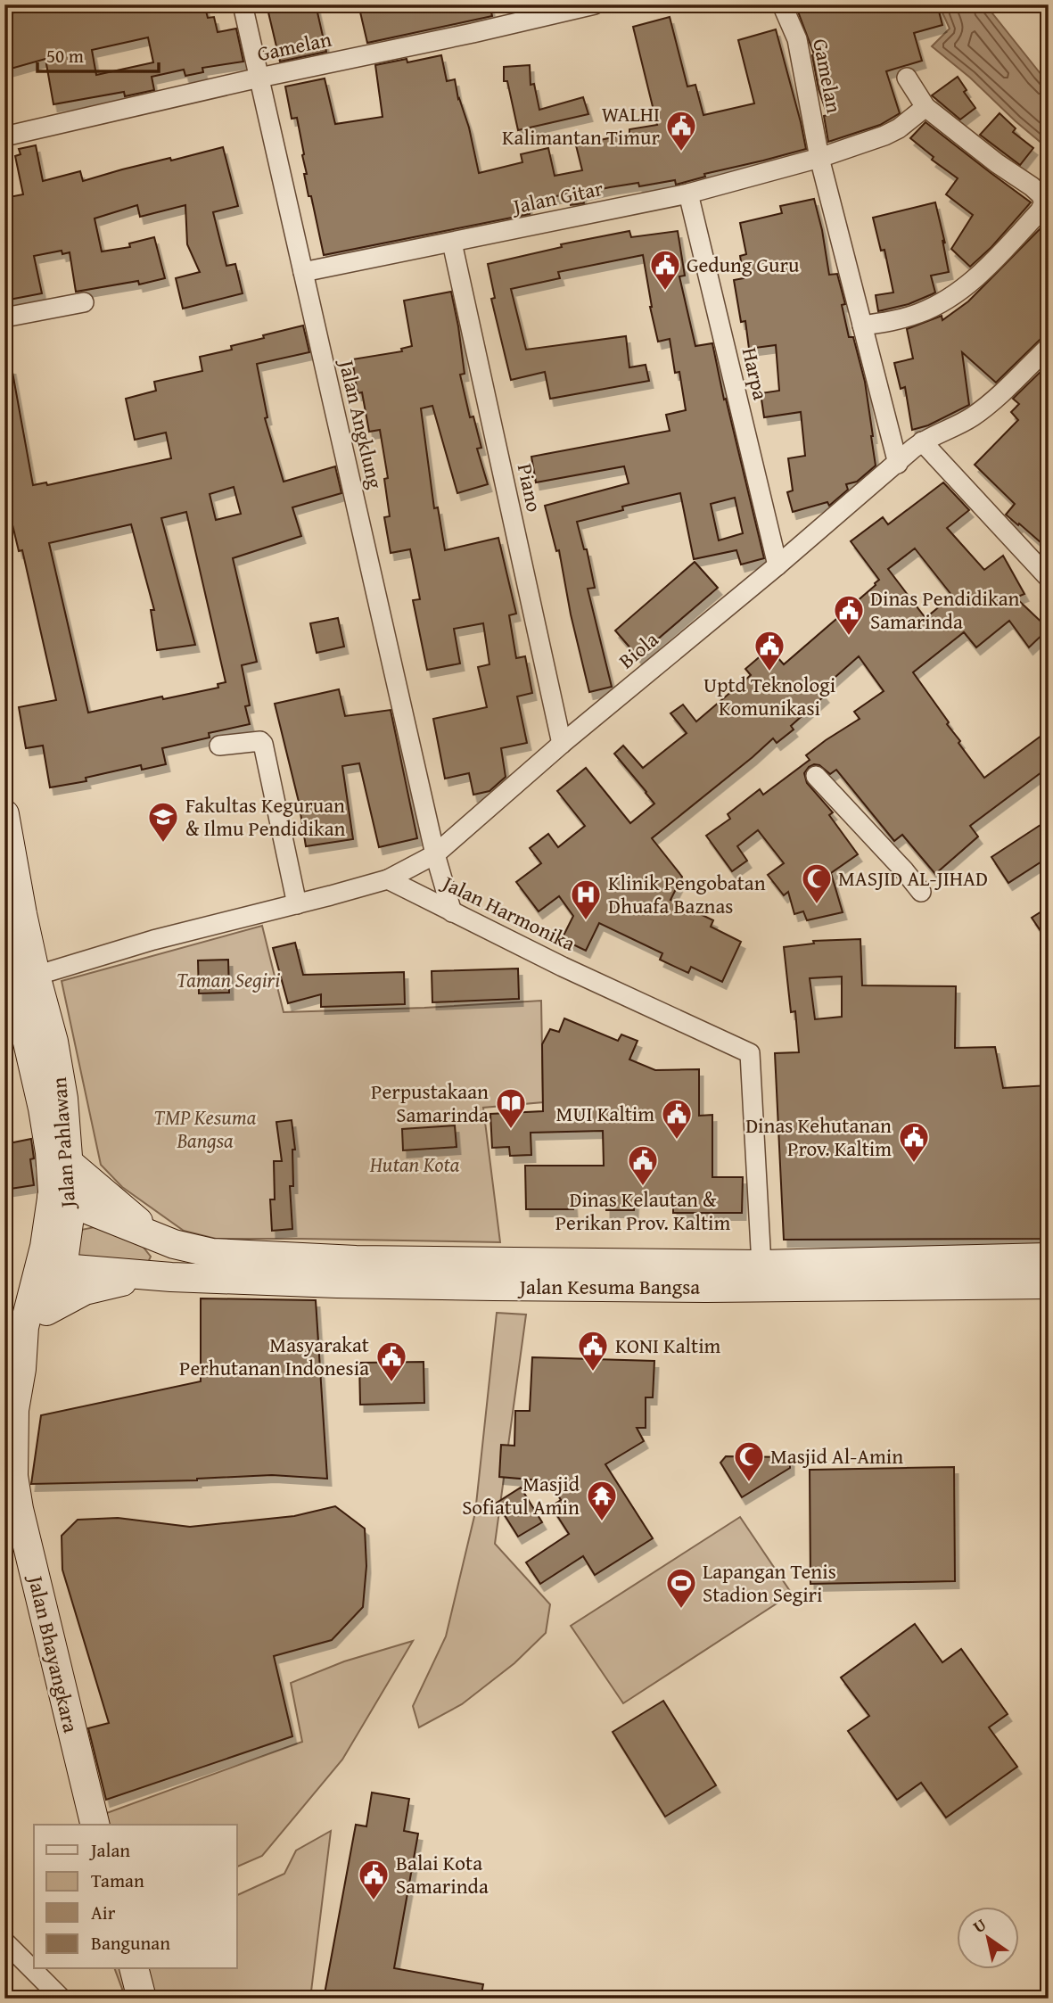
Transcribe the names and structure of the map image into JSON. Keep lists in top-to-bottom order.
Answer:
{
  "streets": {
    "street": [
      "Gamelan",
      "Jalan Gitar",
      "Harpa",
      "Jalan Angklung",
      "Piano",
      "Biola",
      "Jalan Harmonika",
      "Jalan Pahlawan",
      "Jalan Kesuma Bangsa",
      "Jalan Bhayangkara"
    ]
  },
  "crossings": [
    ["Gamelan", "Jalan Gitar"],
    ["Gamelan", "Jalan Angklung"],
    ["Gamelan", "Biola"],
    ["Jalan Gitar", "Harpa"],
    ["Jalan Gitar", "Jalan Angklung"],
    ["Jalan Gitar", "Piano"],
    ["Harpa", "Biola"],
    ["Jalan Angklung", "Biola"],
    ["Jalan Angklung", "Jalan Harmonika"],
    ["Piano", "Biola"],
    ["Biola", "Jalan Harmonika"],
    ["Jalan Harmonika", "Jalan Kesuma Bangsa"],
    ["Jalan Pahlawan", "Jalan Kesuma Bangsa"],
    ["Jalan Pahlawan", "Jalan Bhayangkara"]
  ],
  "parks": ["Taman Segiri", "TMP Kesuma Bangsa", "Hutan Kota"],
  "places": {
    "public building": [
      "WALHI Kalimantan Timur",
      "Gedung Guru",
      "Dinas Pendidikan Samarinda",
      "Uptd Teknologi Komunikasi",
      "MUI Kaltim",
      "Dinas Kehutanan Prov. Kaltim",
      "Dinas Kelautan & Perikan Prov. Kaltim",
      "KONI Kaltim",
      "Masyarakat Perhutanan Indonesia",
      "Balai Kota Samarinda"
    ],
    "school or university": ["Fakultas Keguruan & Ilmu Pendidikan"],
    "mosque": ["MASJID AL-JIHAD", "Masjid Al-Amin"],
    "hospital": ["Klinik Pengobatan Dhuafa Baznas"],
    "library": ["Perpustakaan Samarinda"],
    "temple": ["Masjid Sofiatul Amin"],
    "sports": ["Lapangan Tenis Stadion Segiri"]
  },
  "legend": [
    "Jalan",
    "Taman",
    "Air",
    "Bangunan"
  ],
  "scale_bar": "50 m",
  "north": "top left"
}
